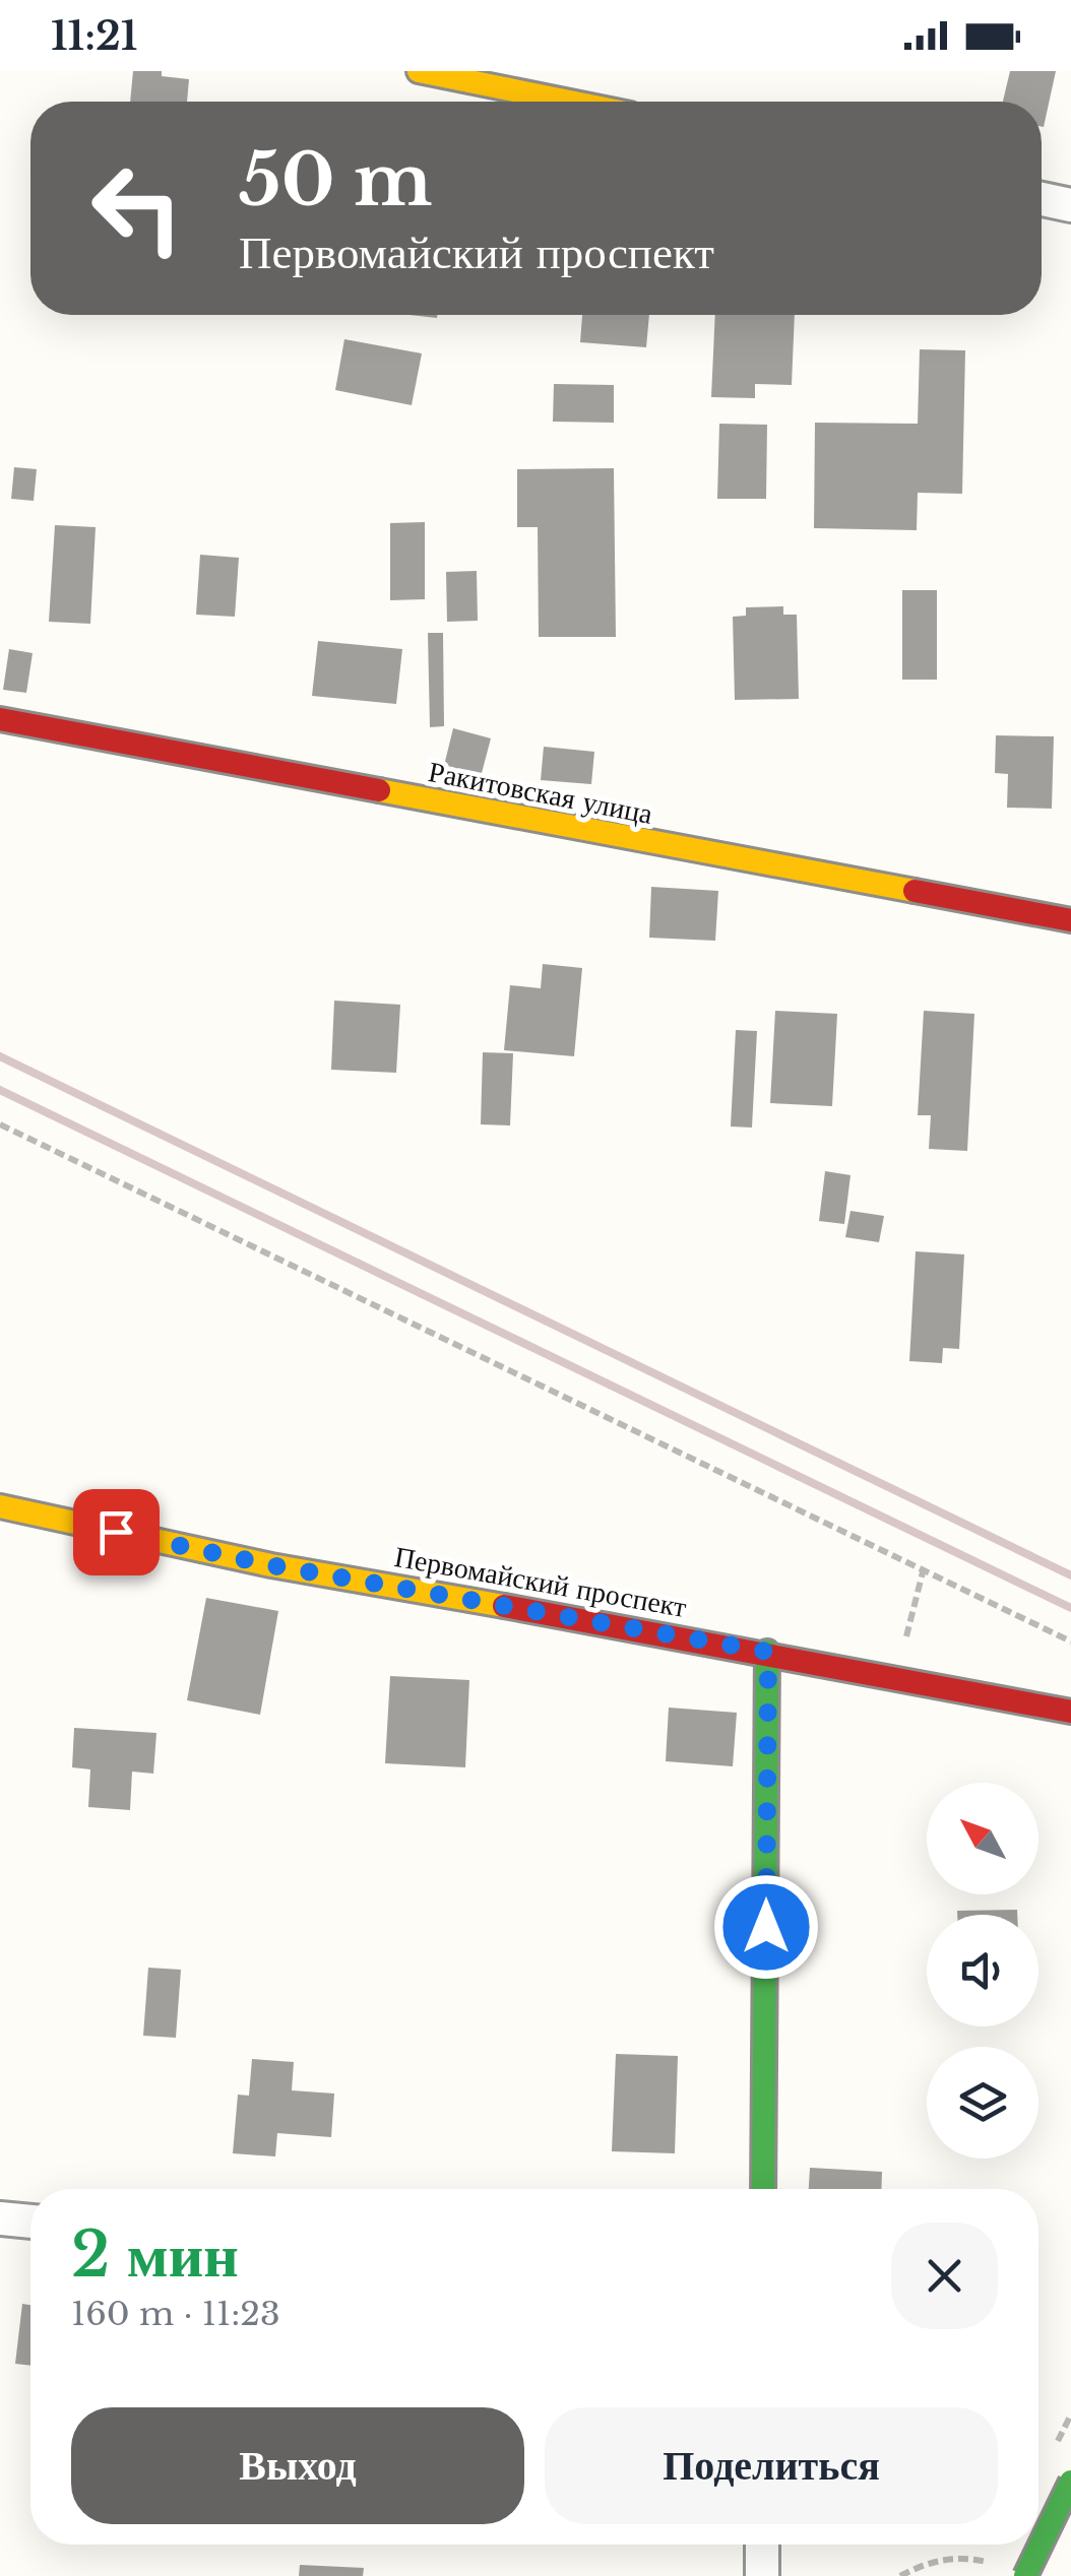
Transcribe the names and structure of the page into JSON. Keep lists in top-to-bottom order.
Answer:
{
  "streets": {
    "street": ["Ракитовская улица", "Первомайский проспект"]
  },
  "north": "top left",
  "page": {
    "status": "11:21",
    "turn": ["50 m", "Первомайский проспект"],
    "heading": ["2 мин", "160 m · 11:23"],
    "buttons": ["Выход", "Поделиться"]
  }
}
